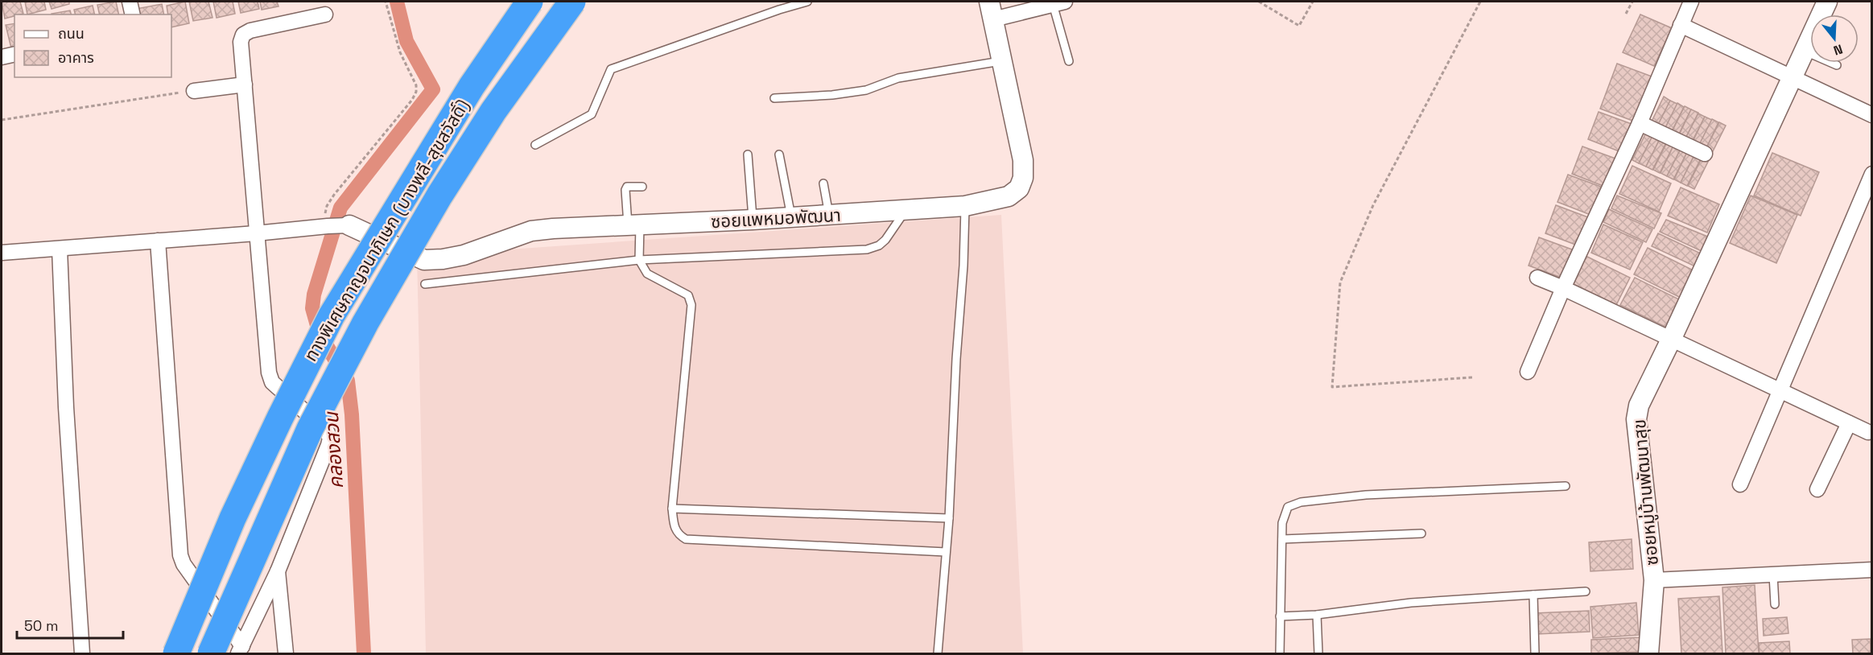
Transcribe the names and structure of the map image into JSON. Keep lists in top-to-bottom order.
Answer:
{
  "streets": {
    "highway": ["ทางพิเศษกาญจนาภิเษก (บางพลี-สุขสวัสดิ์)"],
    "street": ["ซอยแพหมอพัฒนา", "ซอยหมู่บ้านพัฒนาสุข"]
  },
  "water": ["คลองสวน"],
  "legend": ["ถนน", "อาคาร"],
  "scale_bar": "50 m",
  "north": "bottom"
}
